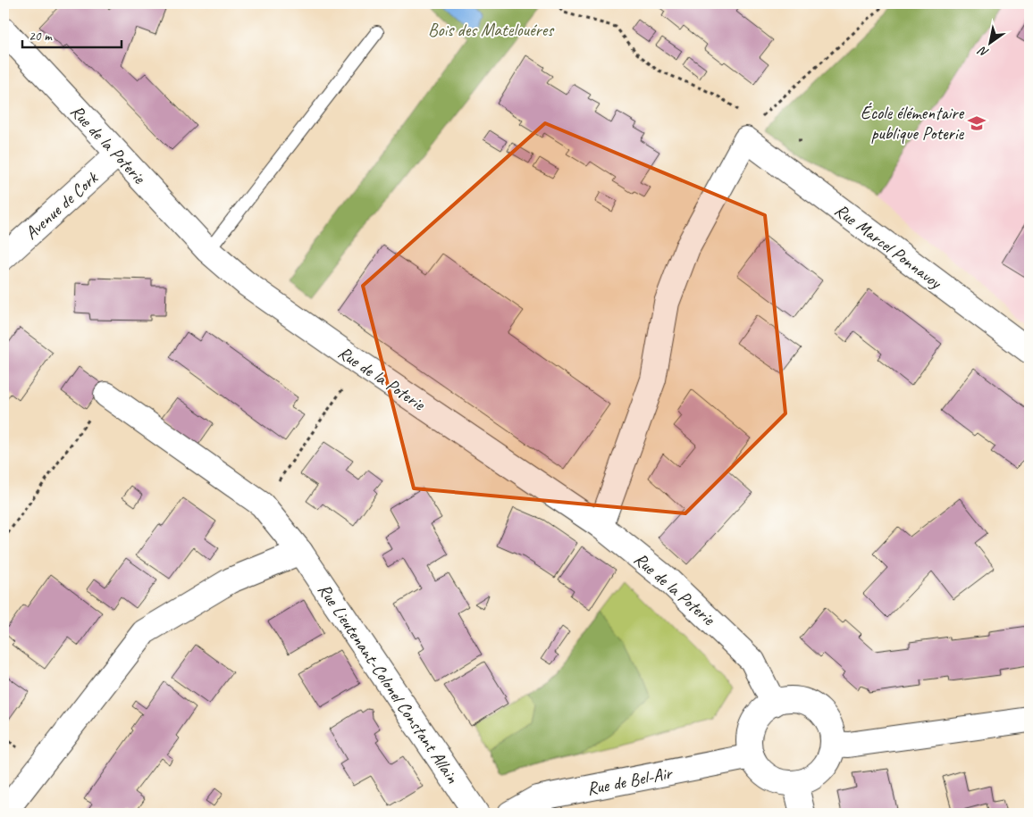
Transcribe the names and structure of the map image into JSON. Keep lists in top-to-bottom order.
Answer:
{
  "streets": {
    "street": [
      "Rue de la Poterie",
      "Avenue de Cork",
      "Rue Marcel Ponnavoy",
      "Rue Lieutenant-Colonel Constant Allain",
      "Rue de Bel-Air"
    ]
  },
  "crossings": [
    ["Rue de la Poterie", "Avenue de Cork"],
    ["Rue de la Poterie", "Rue de Bel-Air"]
  ],
  "parks": ["Bois des Matelouéres"],
  "places": {
    "school or university": ["École élémentaire publique Poterie"]
  },
  "scale_bar": "20 m",
  "north": "bottom left"
}
